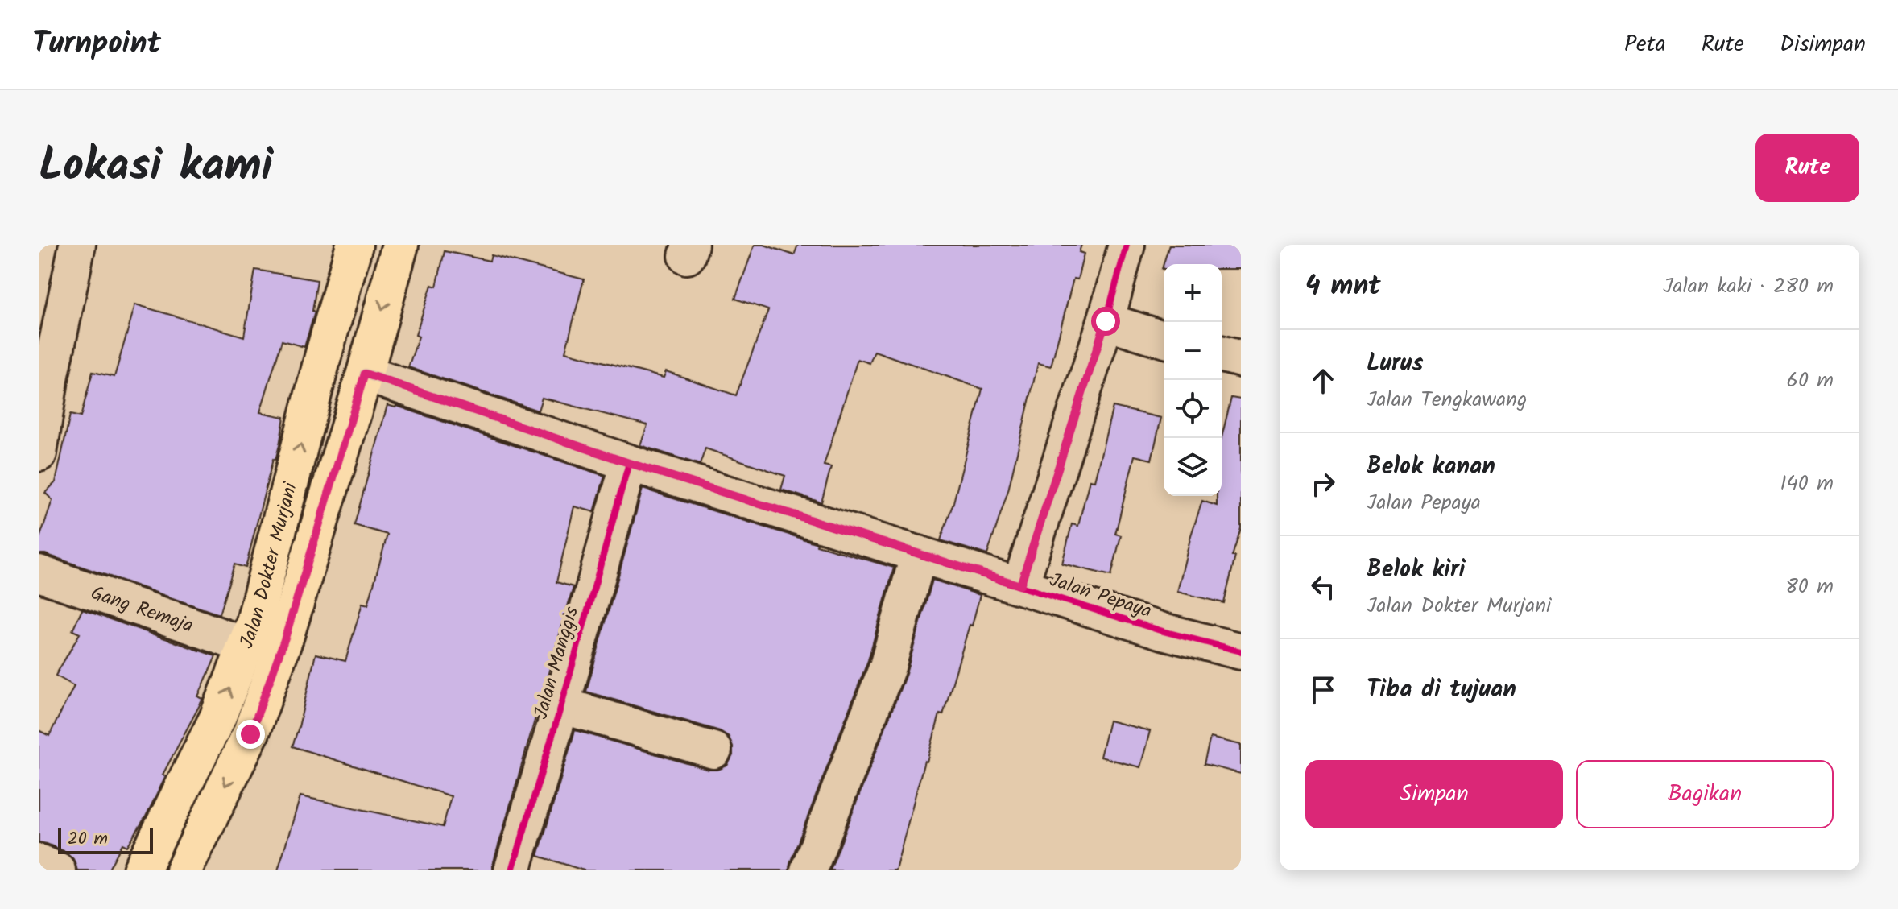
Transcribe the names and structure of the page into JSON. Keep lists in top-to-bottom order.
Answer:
{
  "streets": {
    "main road": ["Jalan Dokter Murjani"],
    "street": ["Jalan Pepaya", "Gang Remaja", "Jalan Manggis"]
  },
  "crossings": [
    ["Jalan Dokter Murjani", "Jalan Pepaya"],
    ["Jalan Dokter Murjani", "Gang Remaja"],
    ["Jalan Pepaya", "Jalan Manggis"]
  ],
  "scale_bar": "20 m",
  "page": {
    "header": "Turnpoint",
    "nav": ["Peta", "Rute", "Disimpan"],
    "title": "Lokasi kami",
    "buttons": [
      "Rute",
      ["Simpan", "Bagikan"]
    ],
    "heading": ["4 mnt", "Jalan kaki · 280 m"],
    "map_buttons": ["+", "−"],
    "list": [
      ["Lurus", "Jalan Tengkawang", "60 m"],
      ["Belok kanan", "Jalan Pepaya", "140 m"],
      ["Belok kiri", "Jalan Dokter Murjani", "80 m"],
      "Tiba di tujuan"
    ],
    "scale": "20 m"
  }
}
